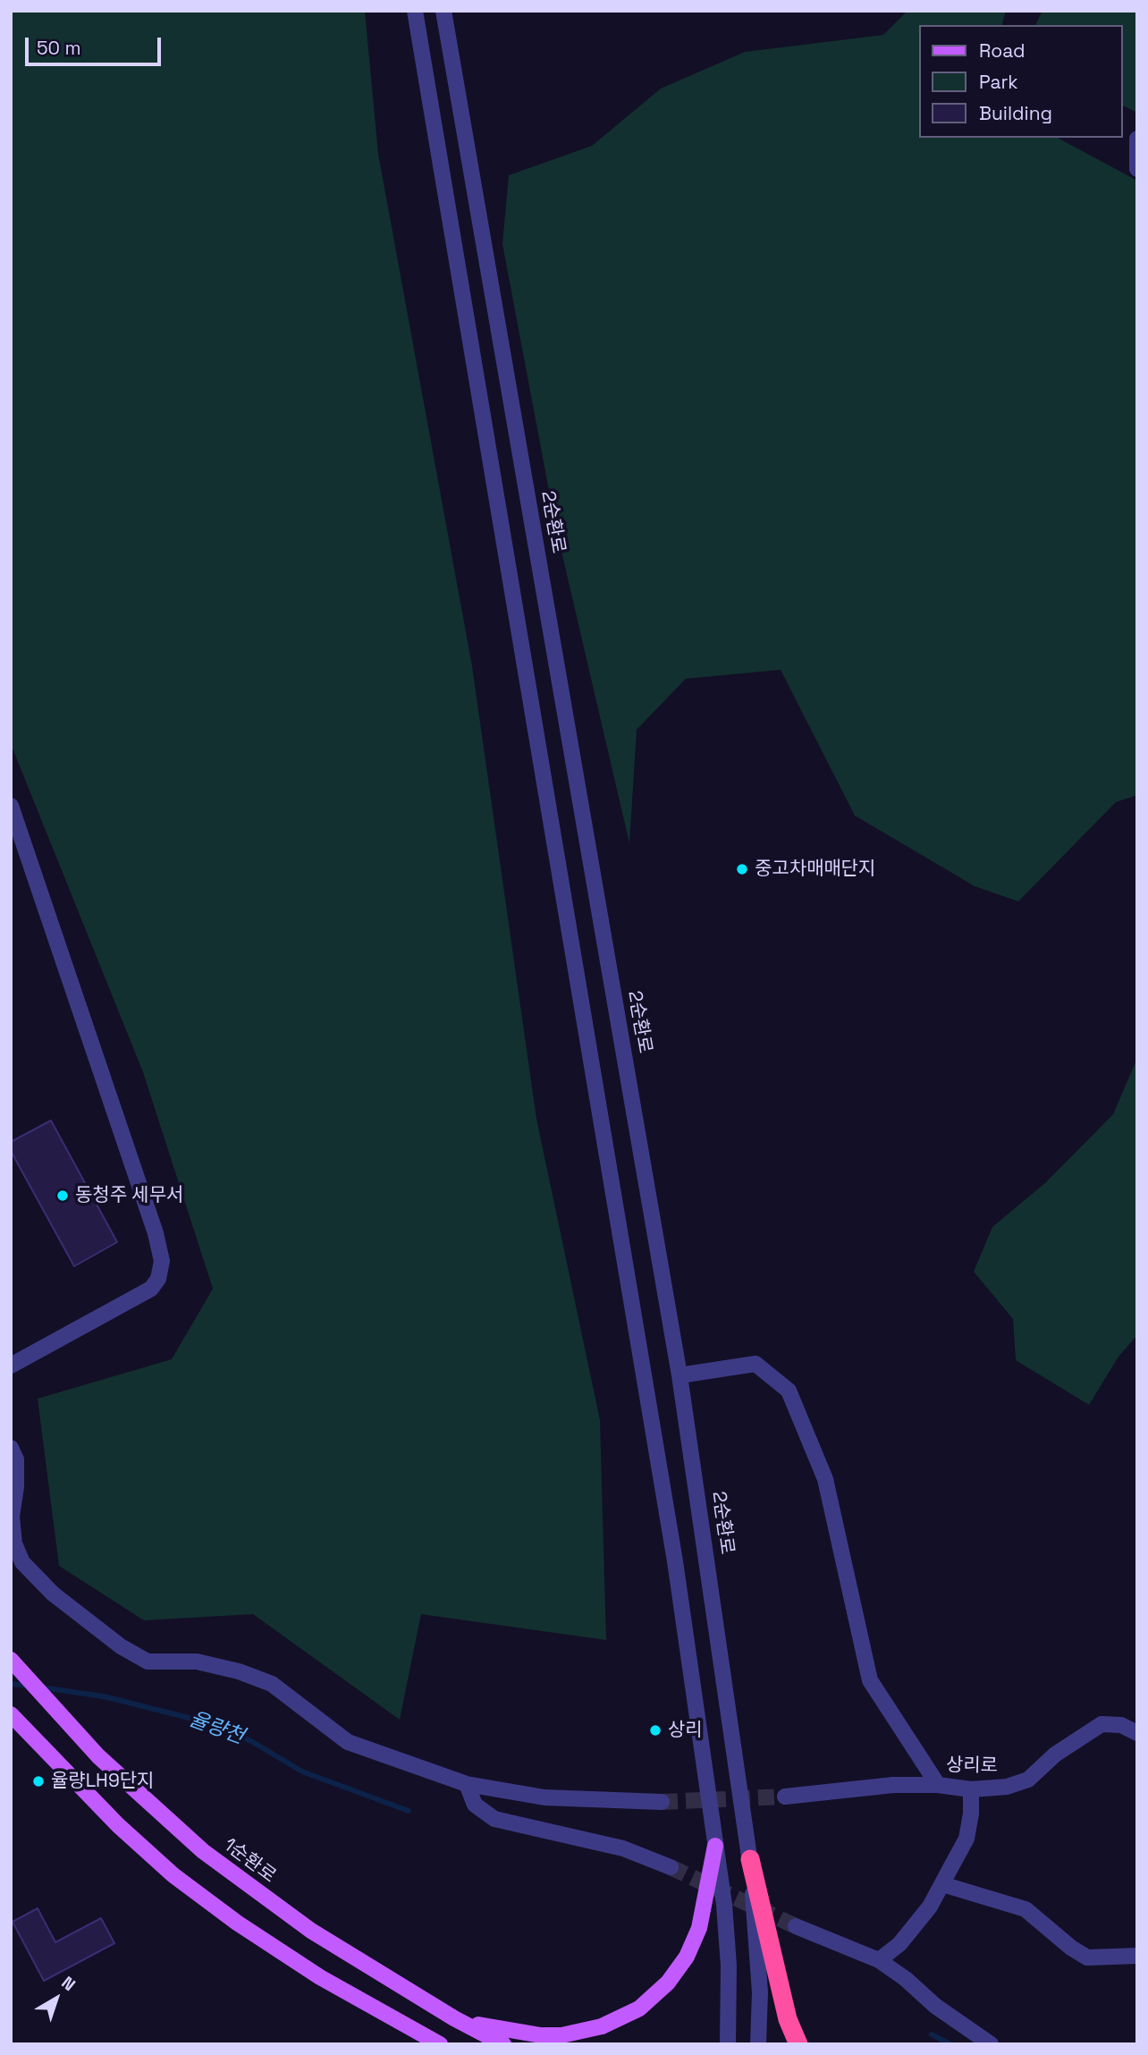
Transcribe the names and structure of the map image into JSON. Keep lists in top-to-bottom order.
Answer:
{
  "streets": {
    "main road": ["1순환로"],
    "street": ["2순환로", "상리로"]
  },
  "water": ["율량천"],
  "places": [
    "중고차매매단지",
    "동청주 세무서",
    "상리",
    "율량LH9단지"
  ],
  "legend": ["Road", "Park", "Building"],
  "scale_bar": "50 m",
  "north": "top right"
}
